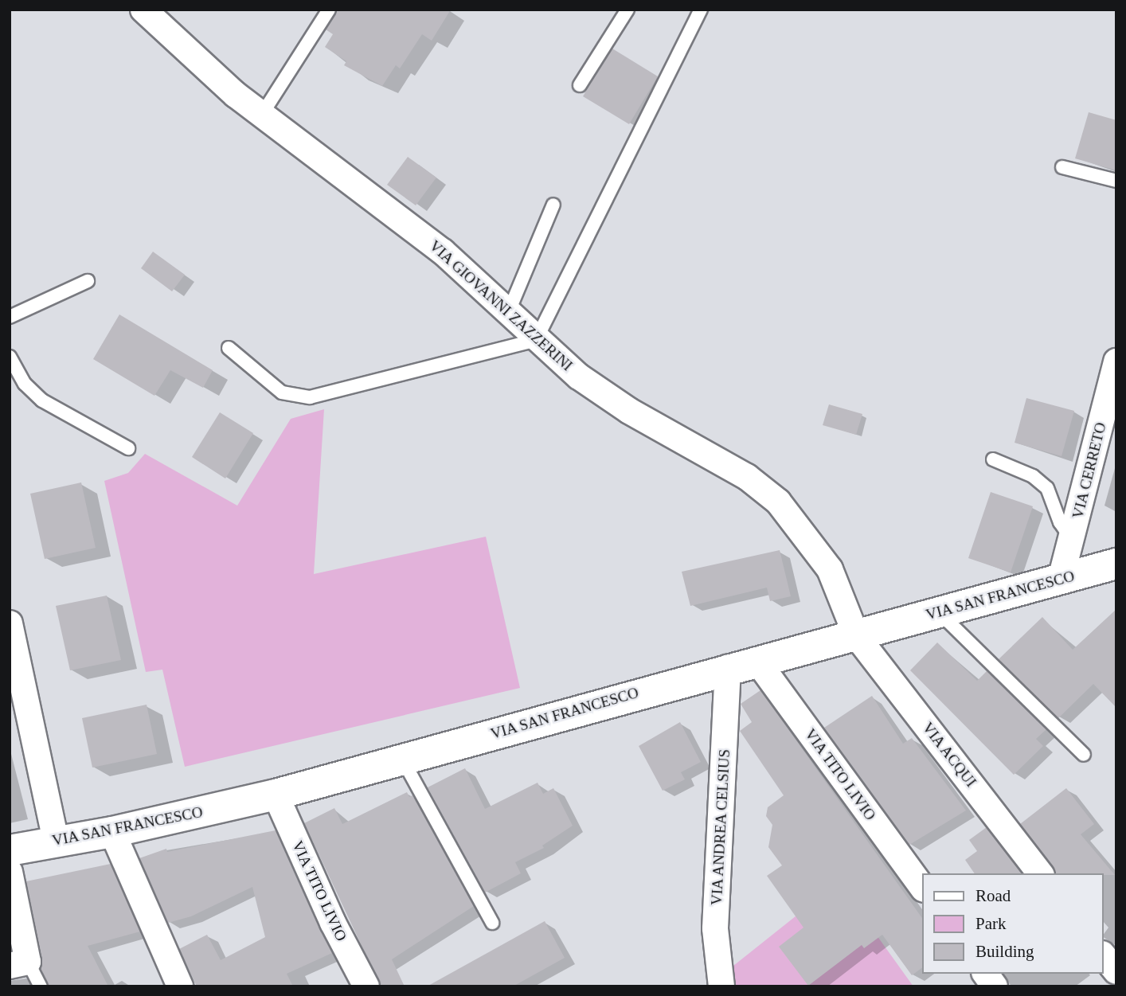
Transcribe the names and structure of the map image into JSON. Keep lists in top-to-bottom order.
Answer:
{
  "streets": {
    "main road": ["VIA SAN FRANCESCO"],
    "street": [
      "VIA GIOVANNI ZAZZERINI",
      "VIA CERRETO",
      "VIA ACQUI",
      "VIA TITO LIVIO",
      "VIA ANDREA CELSIUS"
    ]
  },
  "crossings": [
    ["VIA GIOVANNI ZAZZERINI", "VIA SAN FRANCESCO"],
    ["VIA GIOVANNI ZAZZERINI", "VIA ACQUI"],
    ["VIA CERRETO", "VIA SAN FRANCESCO"],
    ["VIA SAN FRANCESCO", "VIA ACQUI"],
    ["VIA SAN FRANCESCO", "VIA TITO LIVIO"],
    ["VIA SAN FRANCESCO", "VIA ANDREA CELSIUS"],
    ["VIA TITO LIVIO", "VIA ANDREA CELSIUS"]
  ],
  "legend": ["Road", "Park", "Building"]
}
